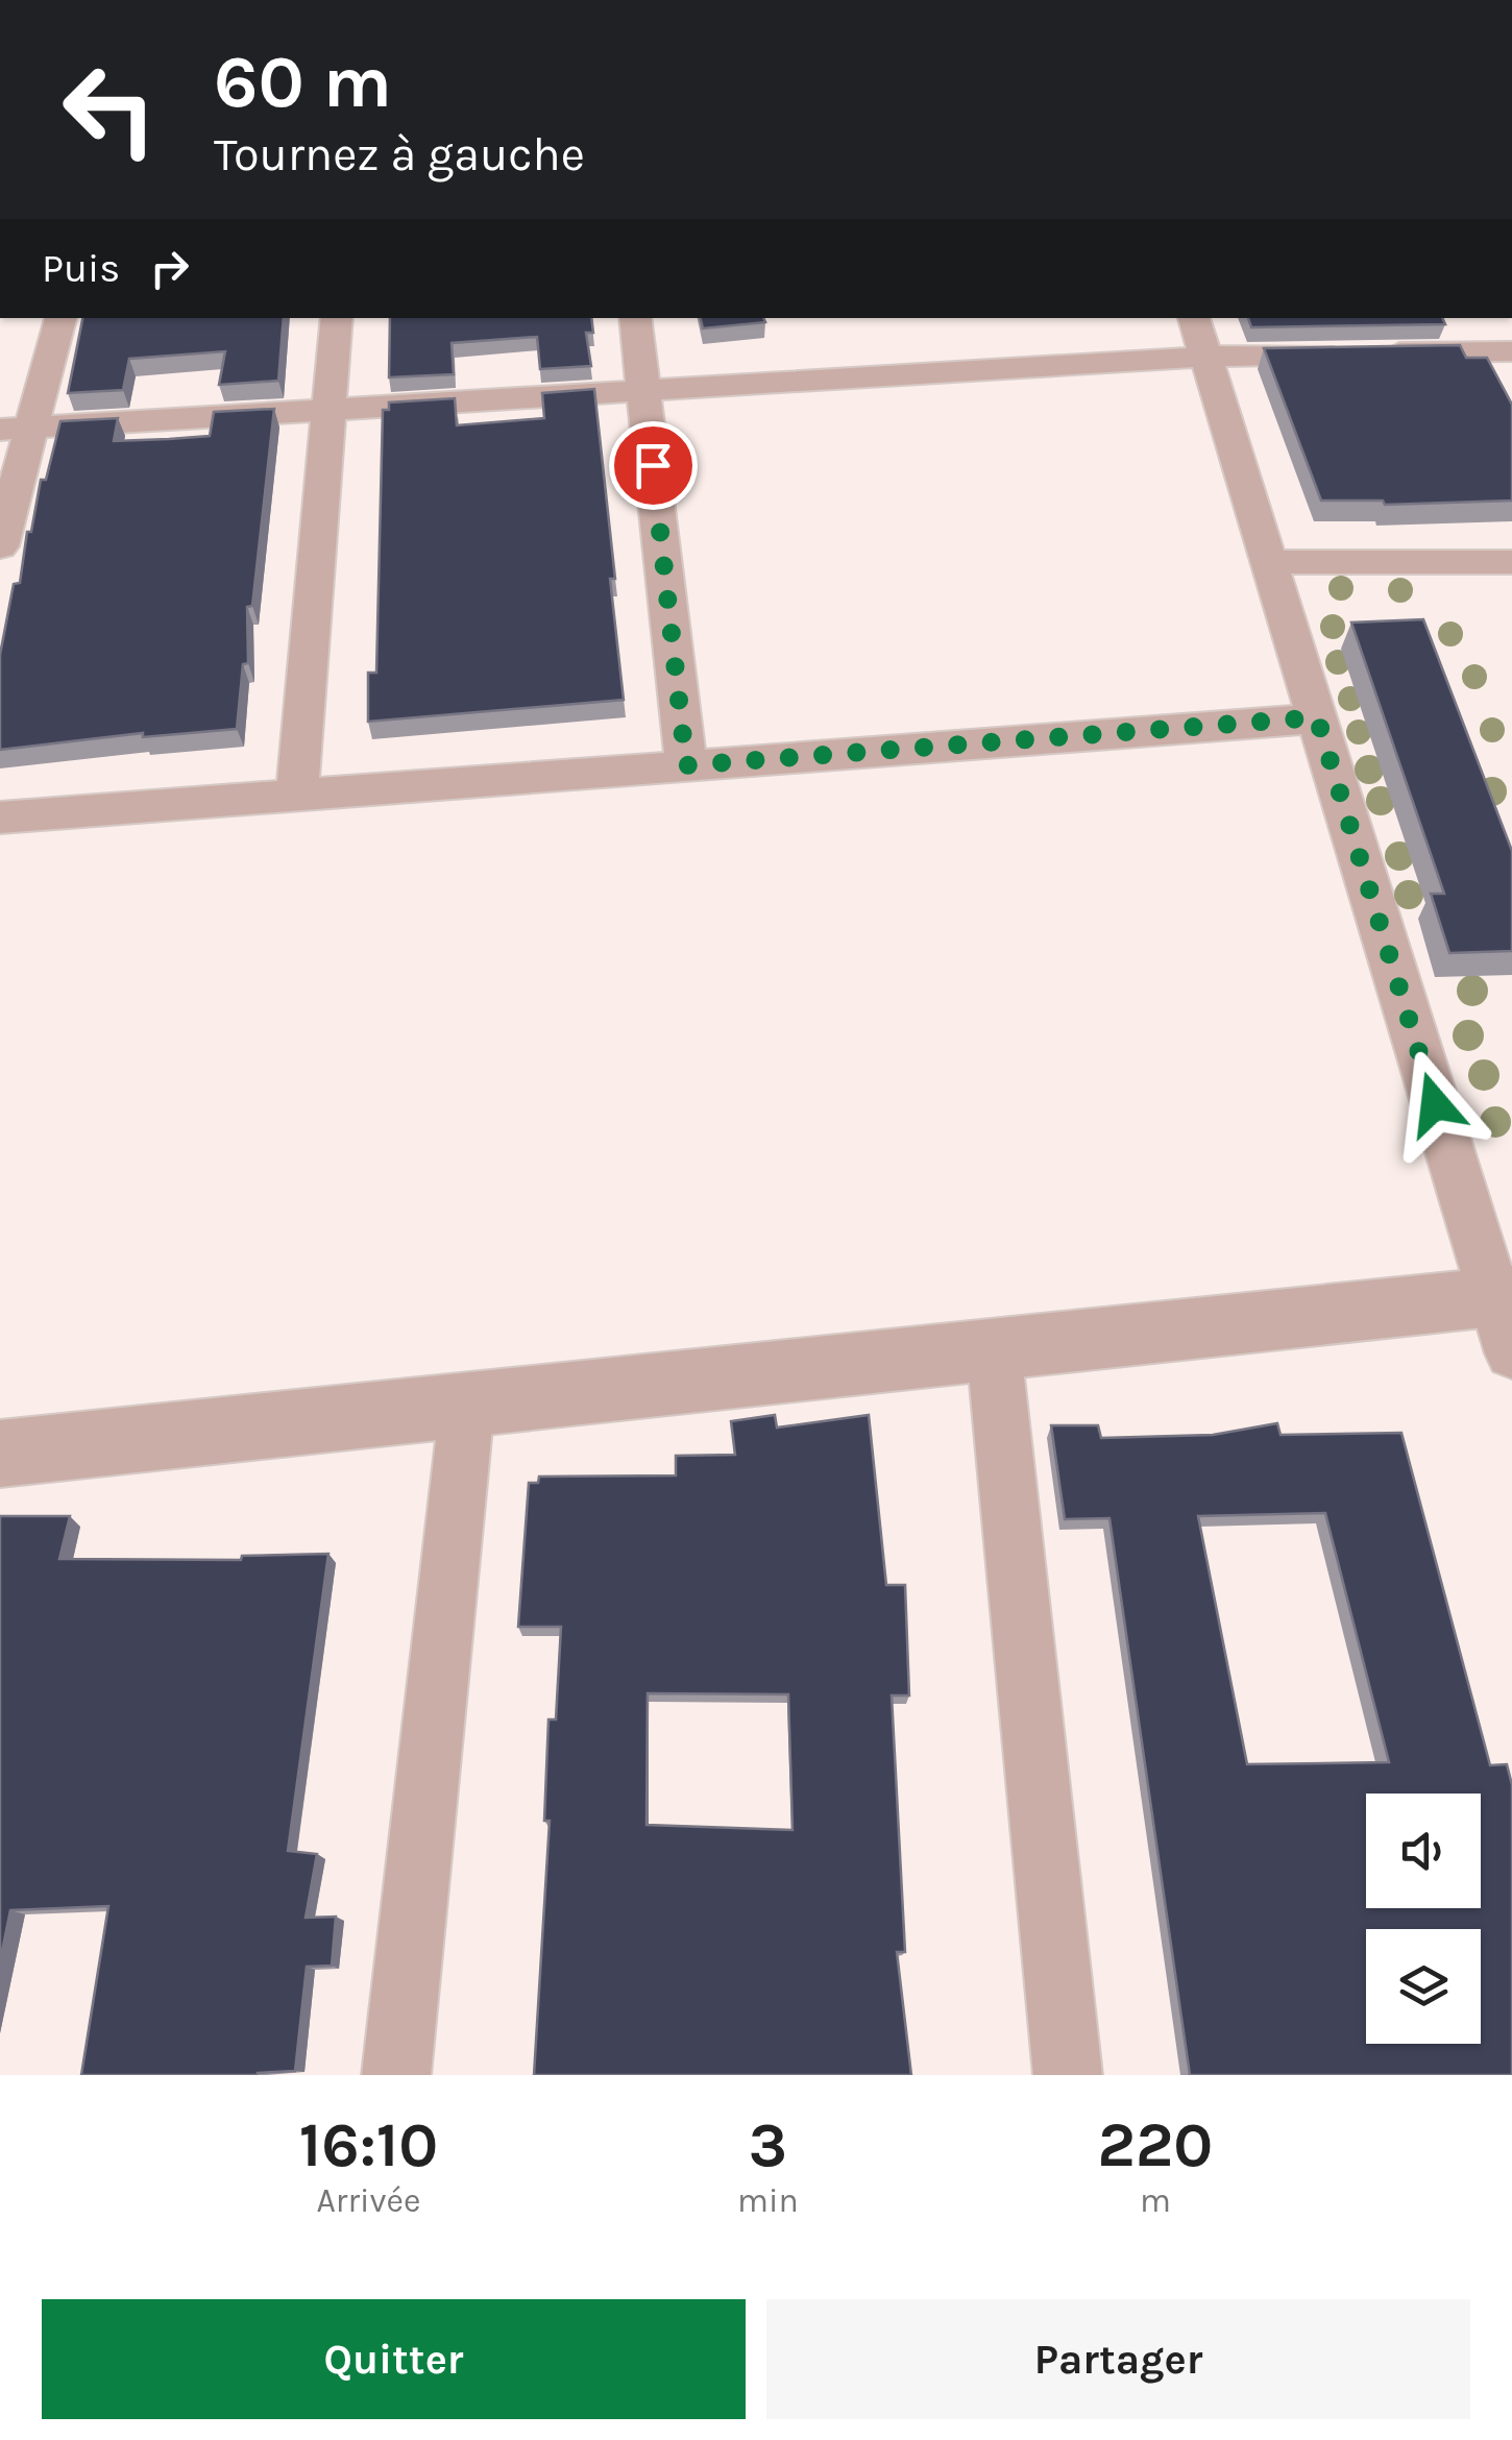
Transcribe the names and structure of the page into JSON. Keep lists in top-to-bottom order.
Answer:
{
  "page": {
    "turn": ["60 m", "Tournez à gauche"],
    "then": "Puis",
    "eta": [
      "16:10",
      "Arrivée",
      "3",
      "min",
      "220",
      "m"
    ],
    "buttons": ["Quitter", "Partager"]
  }
}
